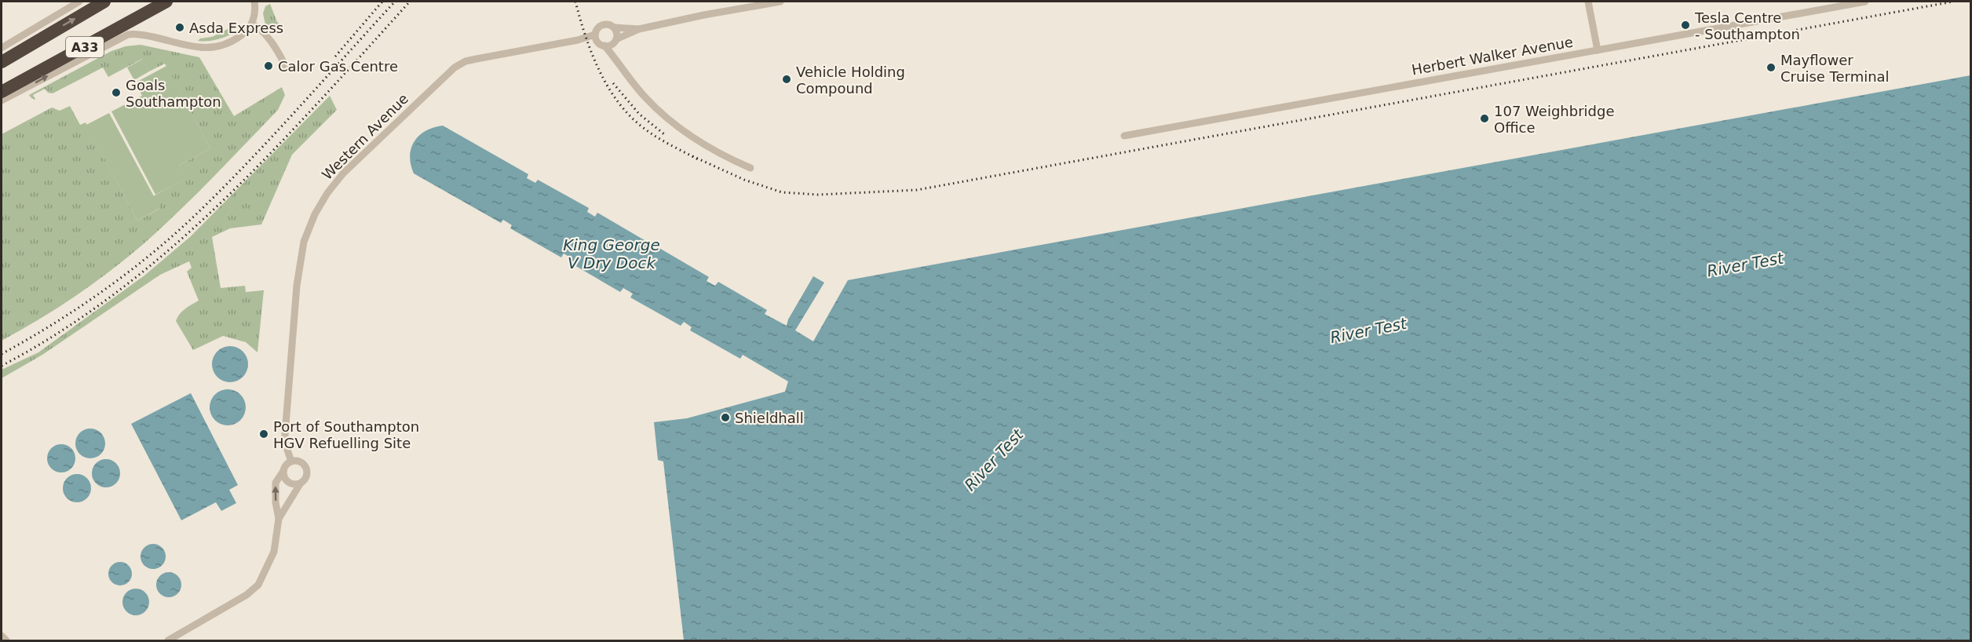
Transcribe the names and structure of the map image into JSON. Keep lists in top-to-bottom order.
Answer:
{
  "streets": {
    "highway": ["A33"],
    "street": ["Herbert Walker Avenue", "Western Avenue"]
  },
  "water": ["King George V Dry Dock", "River Test"],
  "places": [
    "Tesla Centre - Southampton",
    "Asda Express",
    "Calor Gas Centre",
    "Mayflower Cruise Terminal",
    "Vehicle Holding Compound",
    "Goals Southampton",
    "107 Weighbridge Office",
    "Shieldhall",
    "Port of Southampton HGV Refuelling Site"
  ]
}
